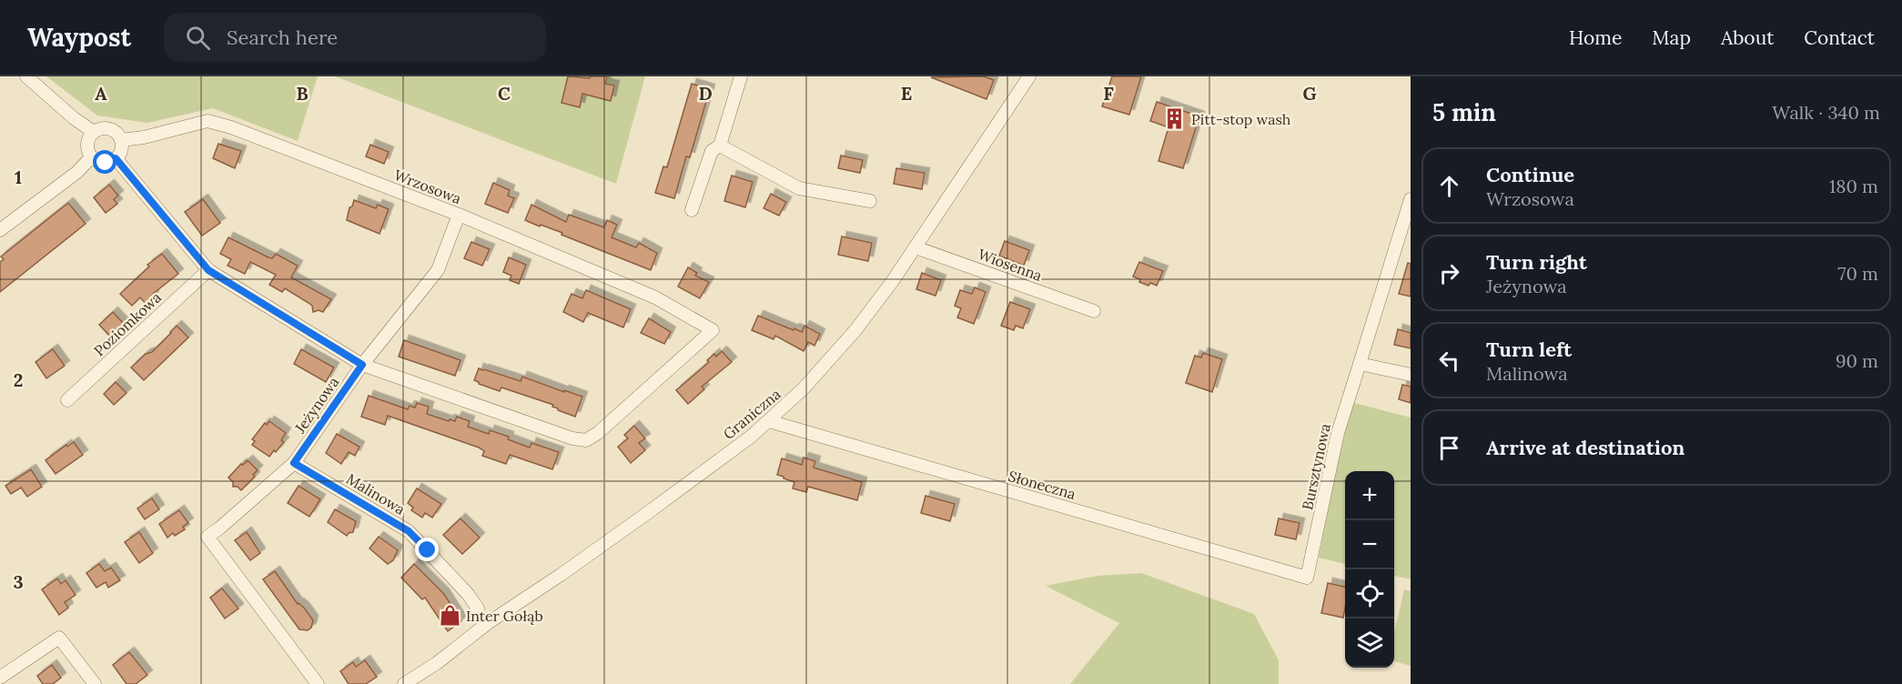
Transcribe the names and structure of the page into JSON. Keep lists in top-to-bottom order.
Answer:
{
  "streets": {
    "street": [
      "Wrzosowa",
      "Wiosenna",
      "Poziomkowa",
      "Jeżynowa",
      "Graniczna",
      "Bursztynowa",
      "Słoneczna",
      "Malinowa"
    ]
  },
  "crossings": [
    ["Wrzosowa", "Jeżynowa"],
    ["Wiosenna", "Graniczna"],
    ["Jeżynowa", "Malinowa"],
    ["Graniczna", "Słoneczna"],
    ["Bursztynowa", "Słoneczna"]
  ],
  "places": {
    "building": ["Pitt-stop wash"],
    "shop": ["Inter Gołąb"]
  },
  "page": {
    "header": "Waypost",
    "search": "Search here",
    "nav": [
      "Home",
      "Map",
      "About",
      "Contact"
    ],
    "heading": ["5 min", "Walk · 340 m"],
    "list": [
      ["Continue", "Wrzosowa", "180 m"],
      ["Turn right", "Jeżynowa", "70 m"],
      ["Turn left", "Malinowa", "90 m"],
      "Arrive at destination"
    ],
    "map_buttons": ["+", "−"]
  },
  "grid": {
    "columns": [
      "A",
      "B",
      "C",
      "D",
      "E",
      "F",
      "G"
    ],
    "rows": ["1", "2", "3"]
  }
}
